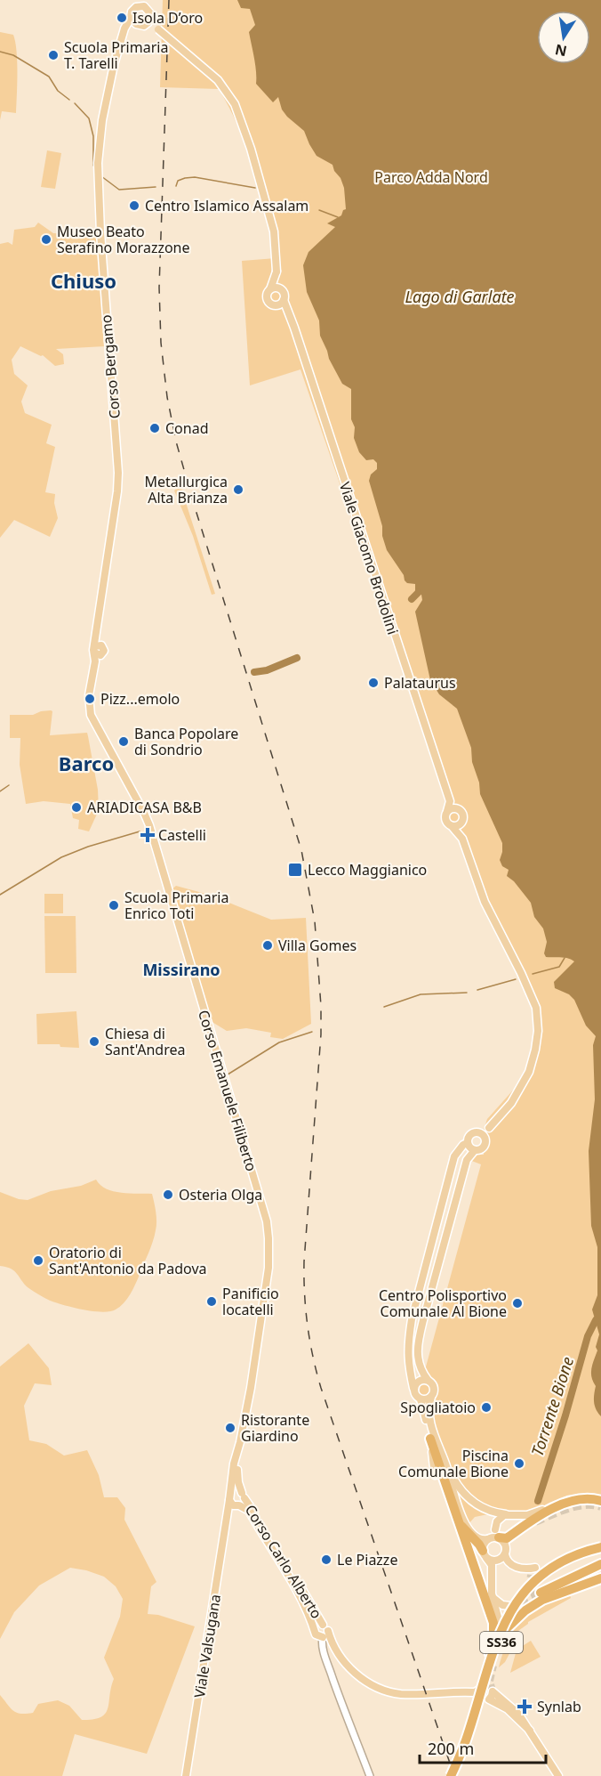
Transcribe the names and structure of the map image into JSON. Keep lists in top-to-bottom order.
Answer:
{
  "streets": {
    "highway": ["SS36"],
    "main road": [
      "Corso Bergamo",
      "Viale Giacomo Brodolini",
      "Corso Emanuele Filiberto",
      "Corso Carlo Alberto",
      "Viale Valsugana"
    ]
  },
  "crossings": [
    ["Corso Bergamo", "Corso Emanuele Filiberto"],
    ["Corso Carlo Alberto", "Viale Valsugana"]
  ],
  "districts": ["Chiuso", "Barco", "Missirano"],
  "water": ["Lago di Garlate", "Torrente Bione"],
  "parks": ["Parco Adda Nord"],
  "places": {
    "other": [
      "Isola D’oro",
      "Scuola Primaria T. Tarelli",
      "Centro Islamico Assalam",
      "Museo Beato Serafino Morazzone",
      "Conad",
      "Metallurgica Alta Brianza",
      "Palataurus",
      "Pizz...emolo",
      "Banca Popolare di Sondrio",
      "ARIADICASA B&B",
      "Scuola Primaria Enrico Toti",
      "Villa Gomes",
      "Chiesa di Sant'Andrea",
      "Osteria Olga",
      "Oratorio di Sant'Antonio da Padova",
      "Panificio locatelli",
      "Centro Polisportivo Comunale Al Bione",
      "Spogliatoio",
      "Ristorante Giardino",
      "Piscina Comunale Bione",
      "Le Piazze"
    ],
    "health": ["Castelli", "Synlab"],
    "transit": ["Lecco Maggianico"]
  },
  "scale_bar": "200 m",
  "north": "bottom"
}
